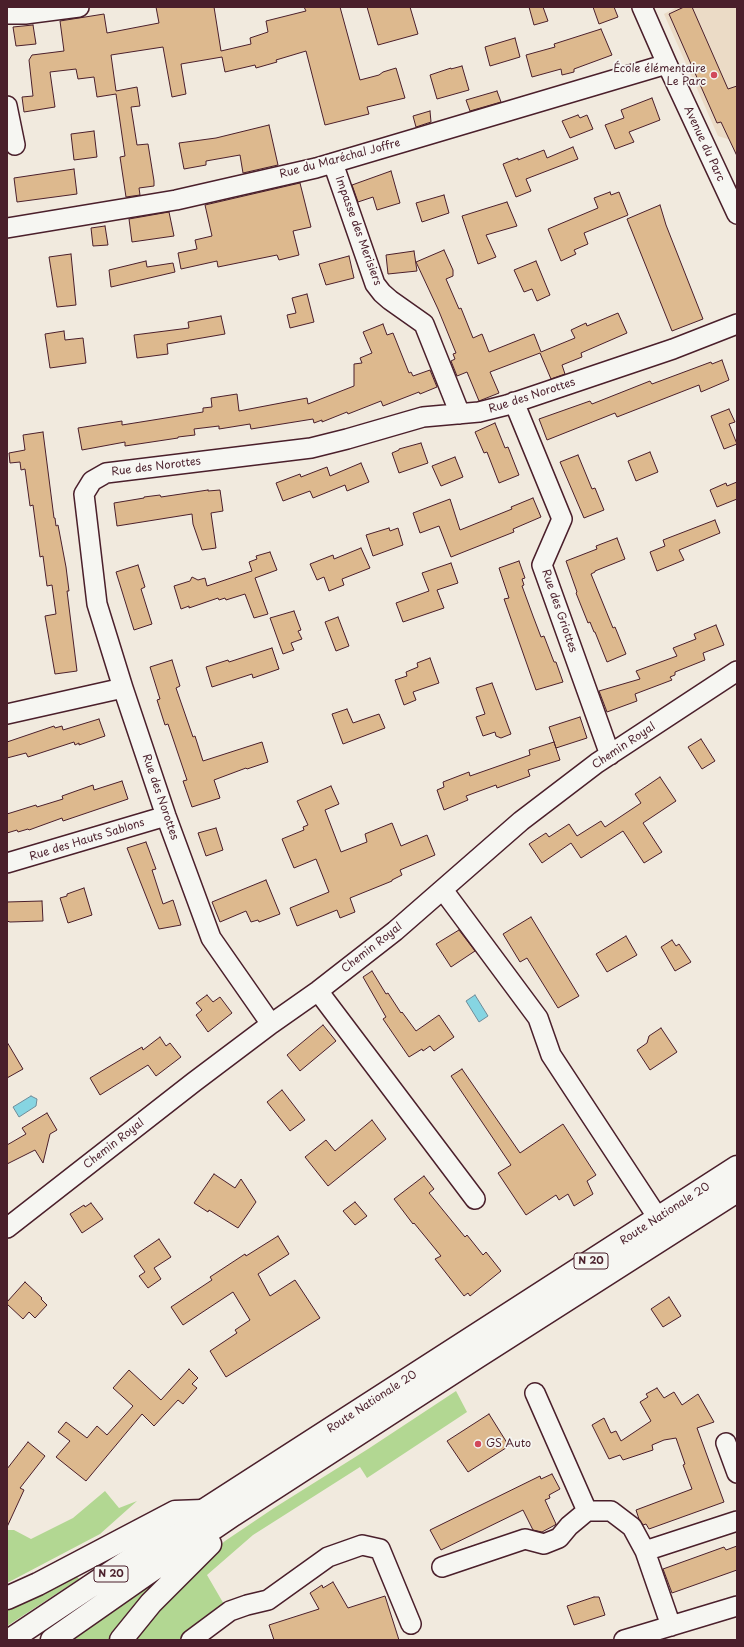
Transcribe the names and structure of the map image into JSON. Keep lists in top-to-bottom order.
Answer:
{
  "streets": {
    "main road": ["Route Nationale 20", "N 20"],
    "street": [
      "Avenue du Parc",
      "Rue du Maréchal Joffre",
      "Impasse des Merisiers",
      "Rue des Norottes",
      "Rue des Griottes",
      "Chemin Royal",
      "Rue des Hauts Sablons"
    ]
  },
  "crossings": [
    ["Avenue du Parc", "Rue du Maréchal Joffre"],
    ["Rue du Maréchal Joffre", "Impasse des Merisiers"],
    ["Impasse des Merisiers", "Rue des Norottes"],
    ["Rue des Norottes", "Rue des Griottes"],
    ["Rue des Norottes", "Chemin Royal"],
    ["Rue des Norottes", "Rue des Hauts Sablons"],
    ["Rue des Griottes", "Chemin Royal"]
  ],
  "places": ["École élémentaire Le Parc", "GS Auto"]
}
